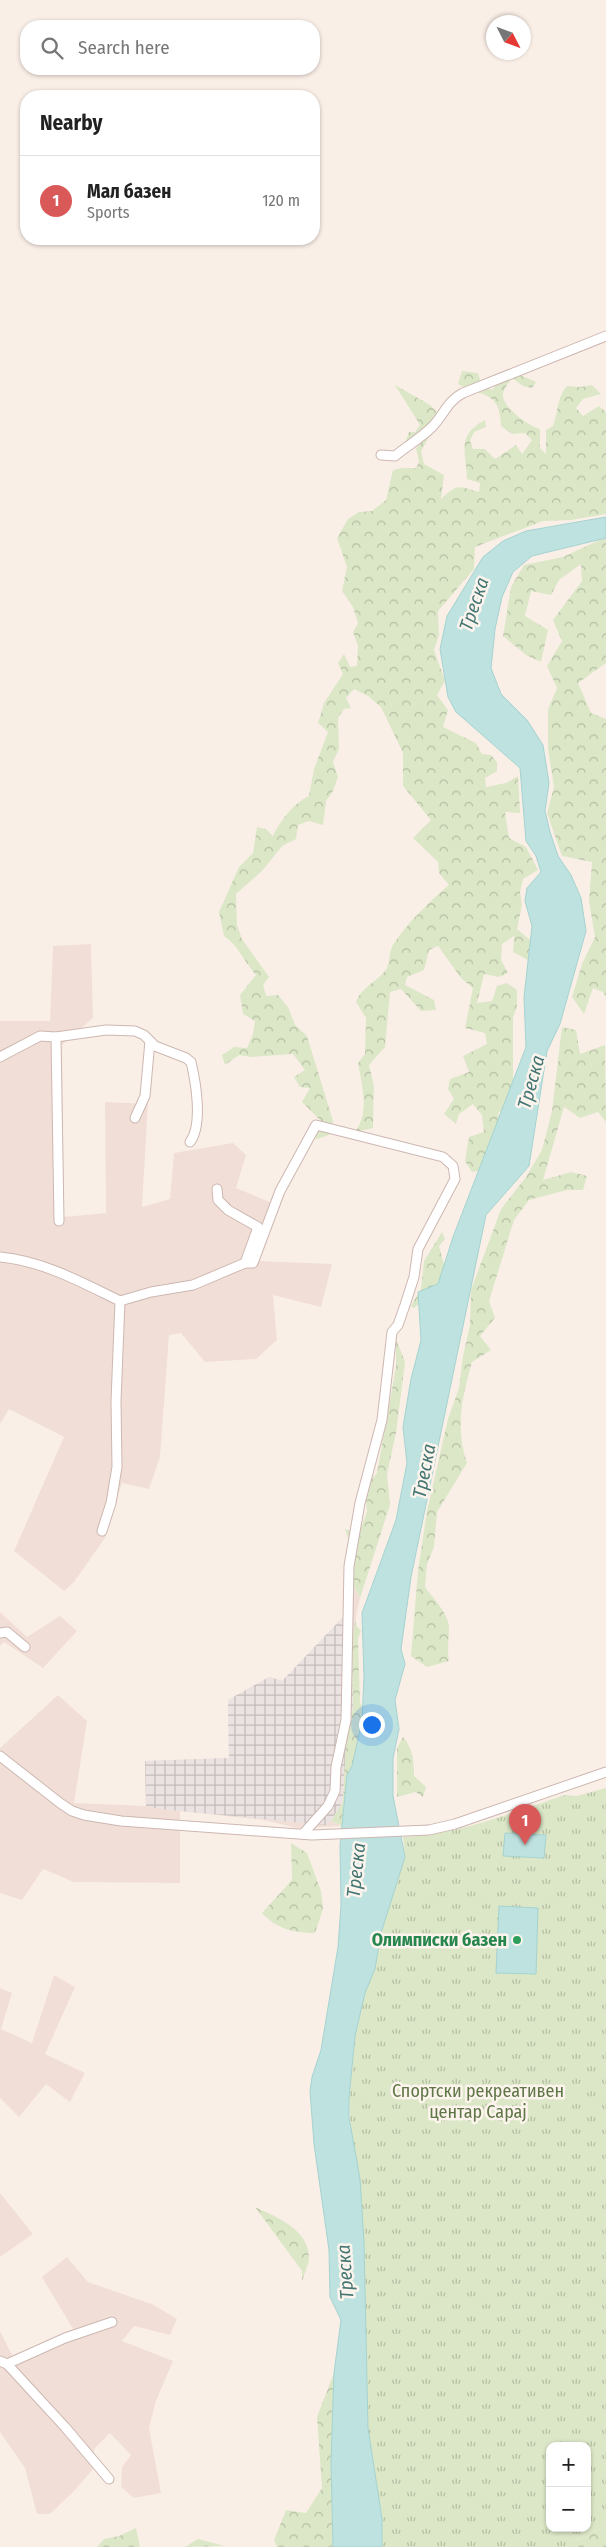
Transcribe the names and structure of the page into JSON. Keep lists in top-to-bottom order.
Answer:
{
  "water": ["Треска"],
  "parks": ["Спортски рекреативен центар Сарај"],
  "places": ["Олимписки базен"],
  "north": "bottom right",
  "page": {
    "search": "Search here",
    "heading": "Nearby",
    "list": [
      {
        "mark": "1",
        "name": "Мал базен",
        "note": "Sports",
        "value": "120 m"
      }
    ],
    "pins": "1",
    "map_buttons": ["+", "−"]
  }
}
